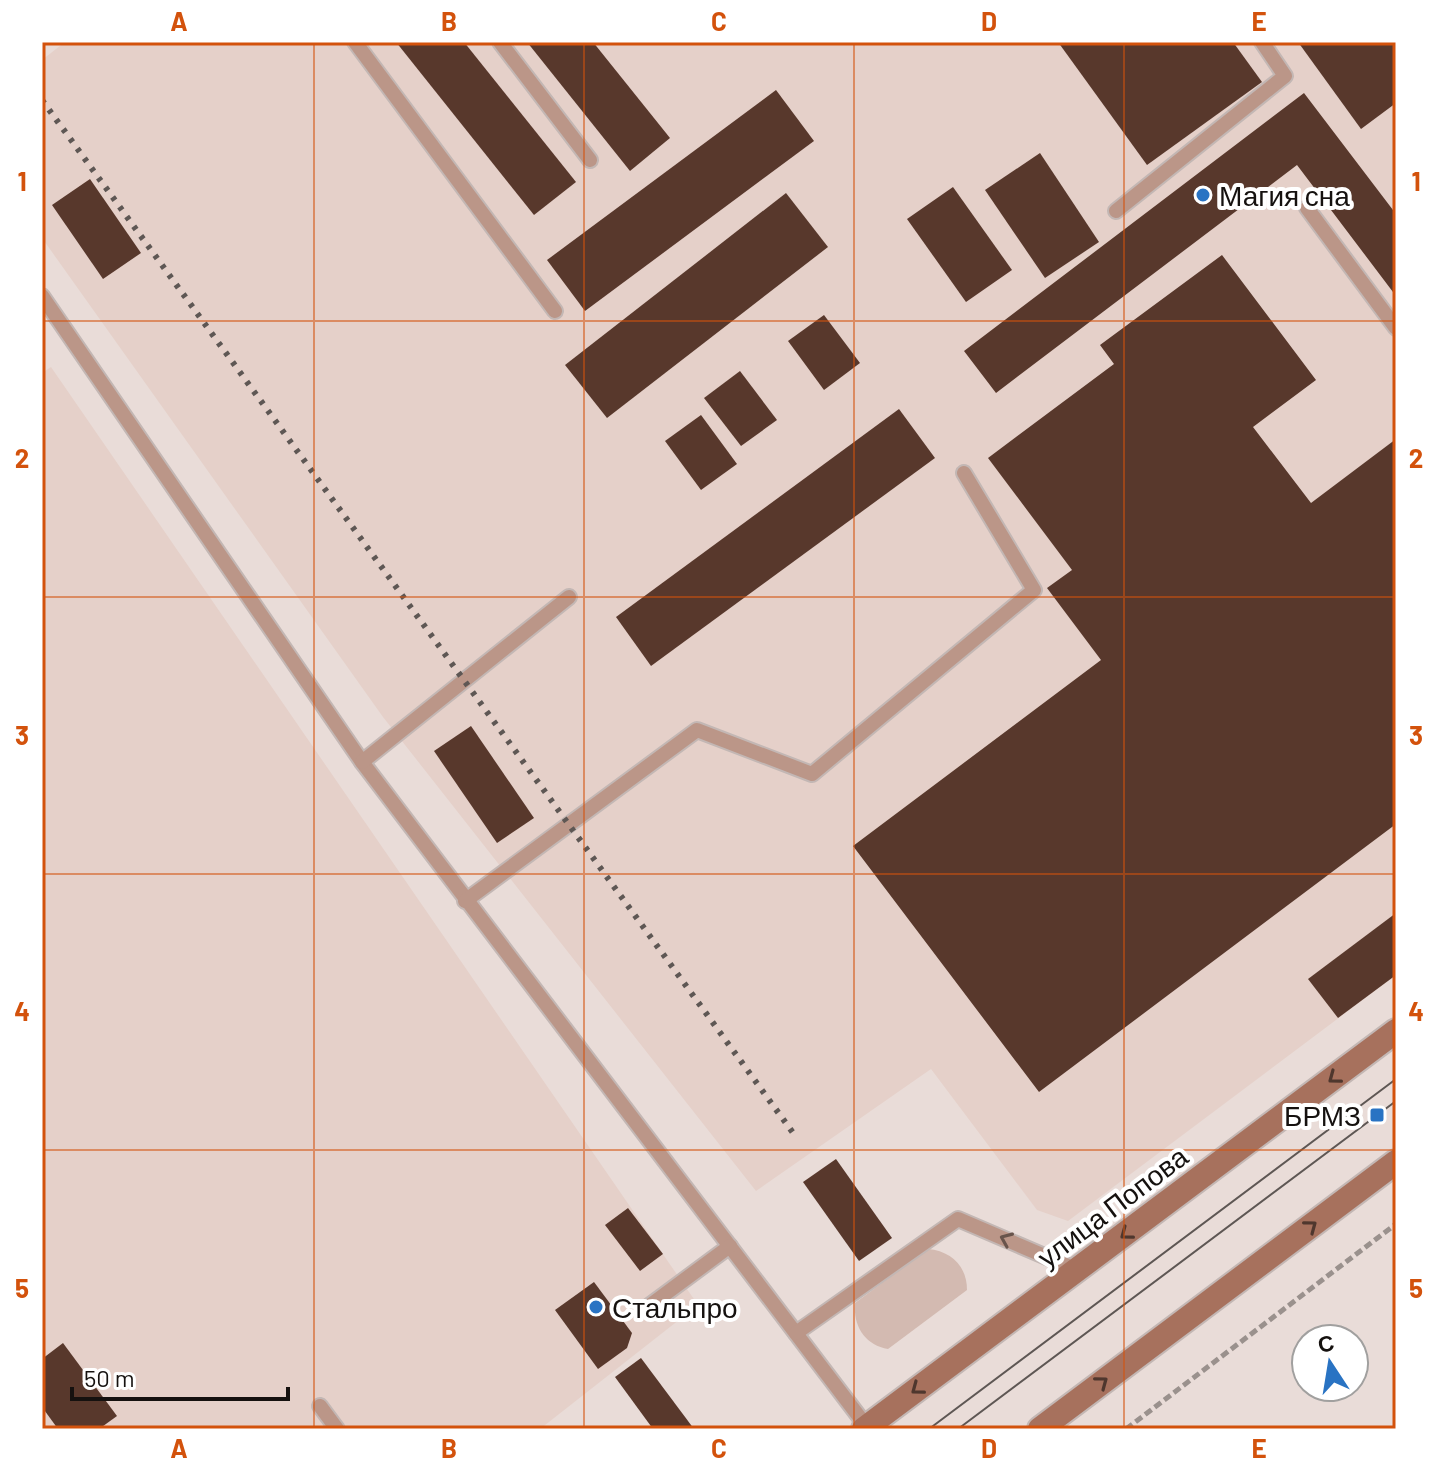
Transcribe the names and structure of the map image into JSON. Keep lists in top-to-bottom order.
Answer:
{
  "streets": {
    "main road": ["улица Попова"]
  },
  "places": {
    "other": ["Магия сна", "Стальпро"],
    "transit": ["БРМЗ"]
  },
  "scale_bar": "50 m",
  "north": "top",
  "grid": {
    "columns": [
      "A",
      "B",
      "C",
      "D",
      "E"
    ],
    "rows": [
      "1",
      "2",
      "3",
      "4",
      "5"
    ]
  }
}
